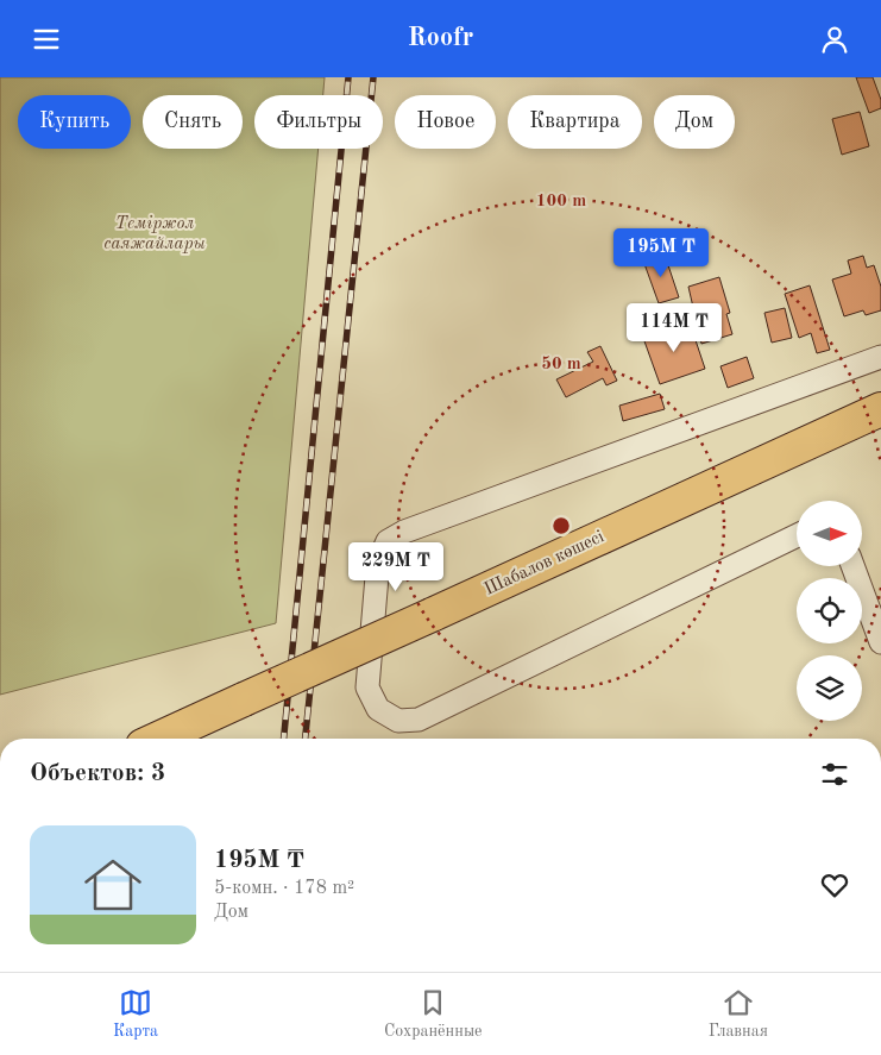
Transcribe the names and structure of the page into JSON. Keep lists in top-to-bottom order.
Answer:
{
  "streets": {
    "main road": ["Шабалов көшесі"]
  },
  "parks": ["Теміржол саяжайлары"],
  "north": "right",
  "page": {
    "header": "Roofr",
    "chip": [
      "Купить",
      "Снять",
      "Фильтры",
      "Новое",
      "Квартира",
      "Дом"
    ],
    "price": ["195M ₸", "114M ₸", "229M ₸"],
    "heading": "Объектов: 3",
    "list": [
      {
        "name": "195M ₸",
        "note": "5-комн. · 178 m² · Дом"
      }
    ],
    "tabs": ["Карта", "Сохранённые", "Главная"]
  },
  "rings": ["100 m", "50 m"]
}
